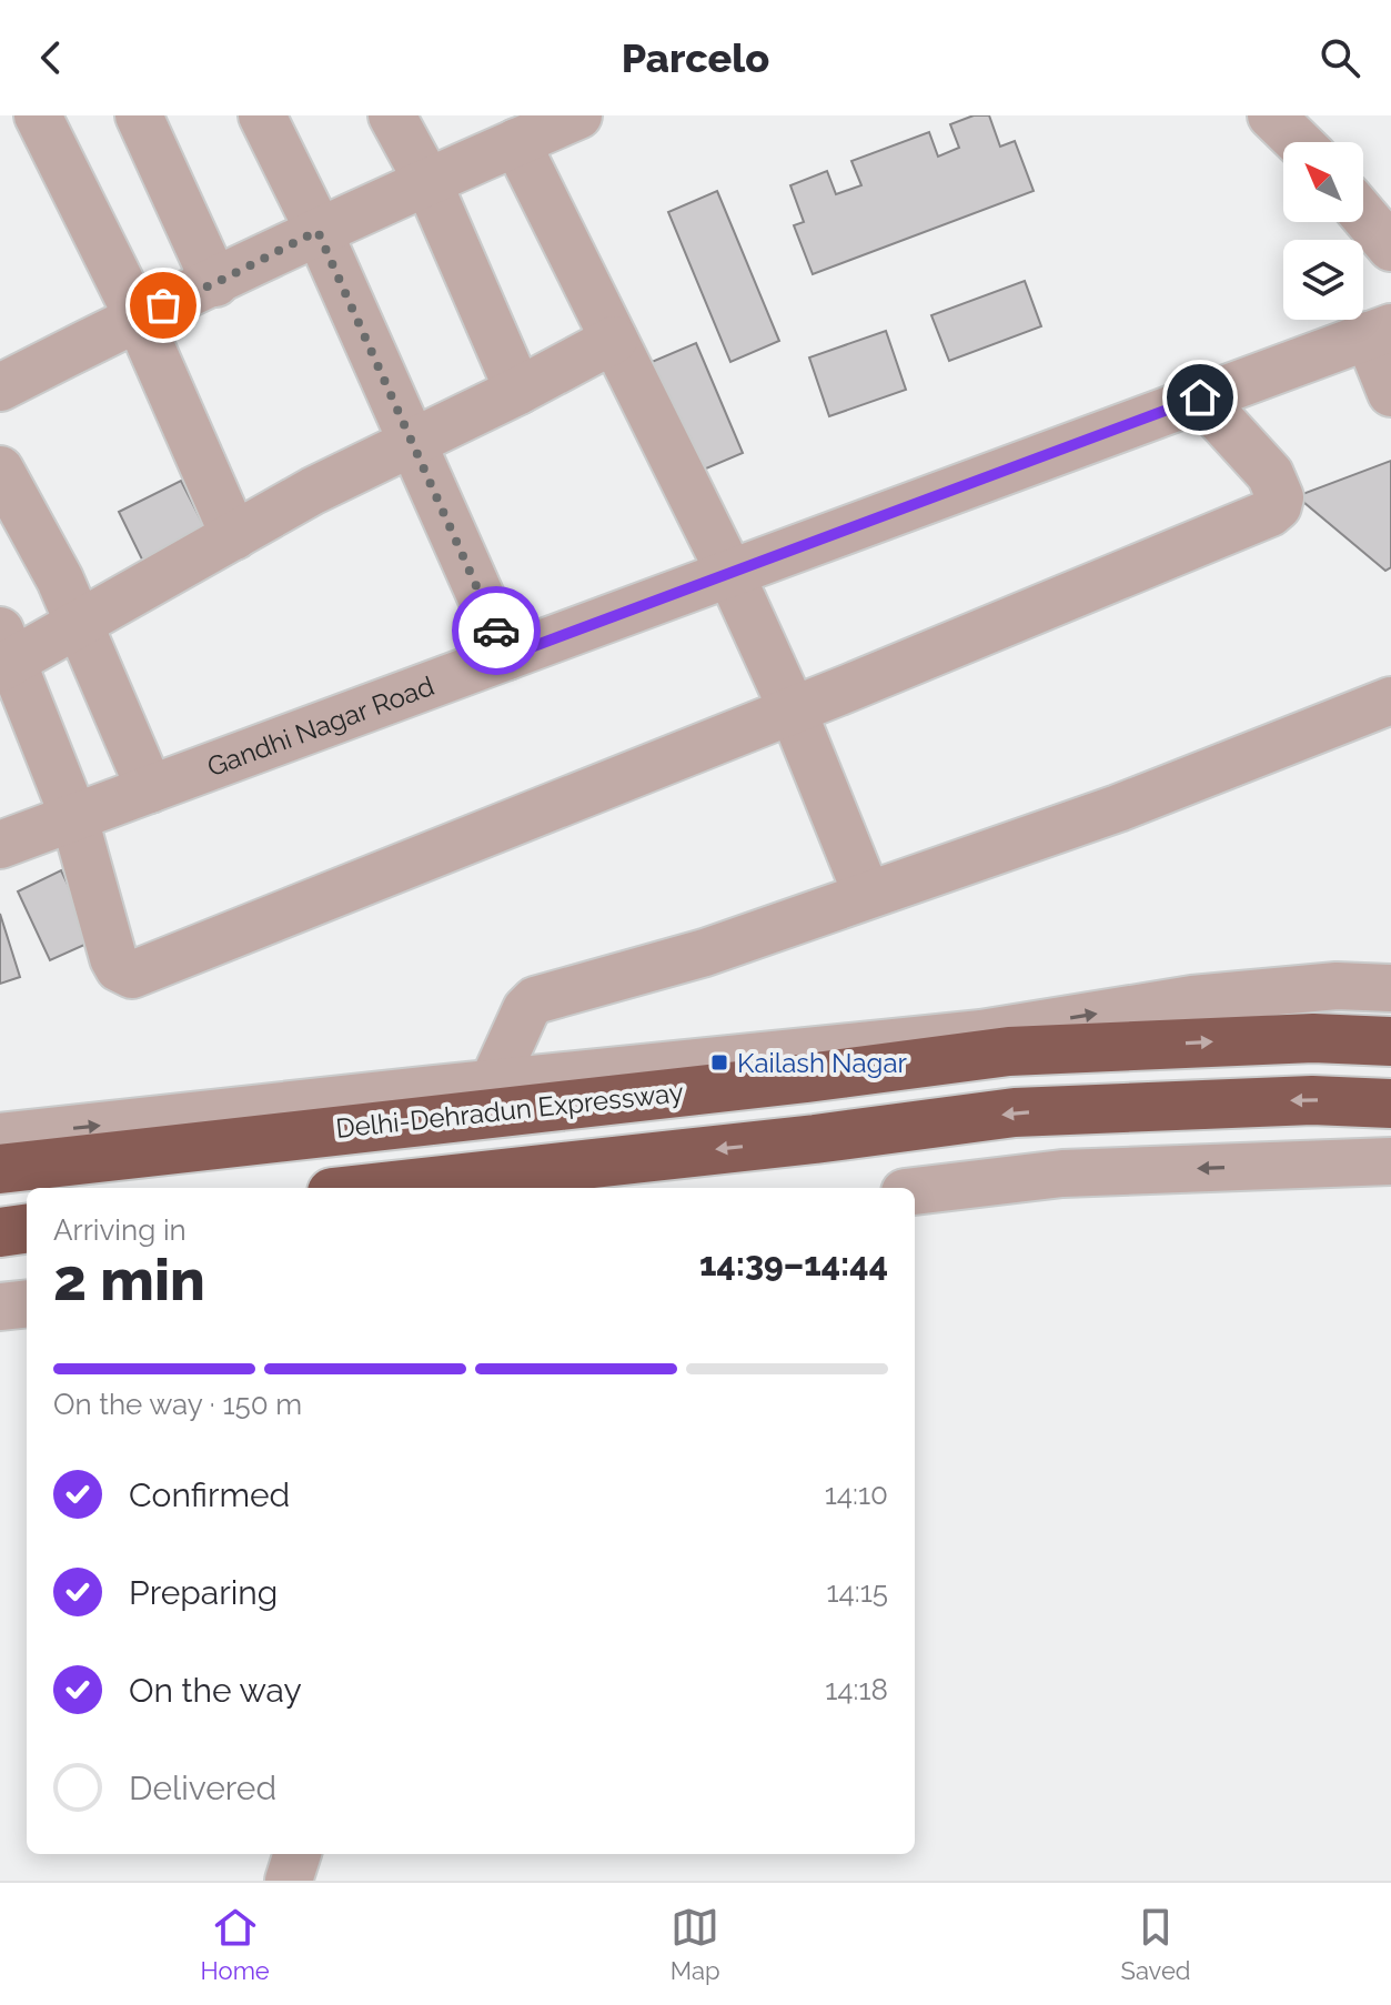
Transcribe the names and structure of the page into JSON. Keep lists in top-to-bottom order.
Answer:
{
  "streets": {
    "highway": ["Delhi-Dehradun Expressway"],
    "street": ["Gandhi Nagar Road"]
  },
  "places": {
    "transit": ["Kailash Nagar"]
  },
  "north": "top left",
  "page": {
    "header": "Parcelo",
    "heading": ["2 min", "Arriving in", "14:39–14:44"],
    "bar": "On the way · 150 m",
    "list": [
      ["Confirmed", "14:10"],
      ["Preparing", "14:15"],
      ["On the way", "14:18"],
      "Delivered"
    ],
    "tabs": ["Home", "Map", "Saved"]
  }
}
